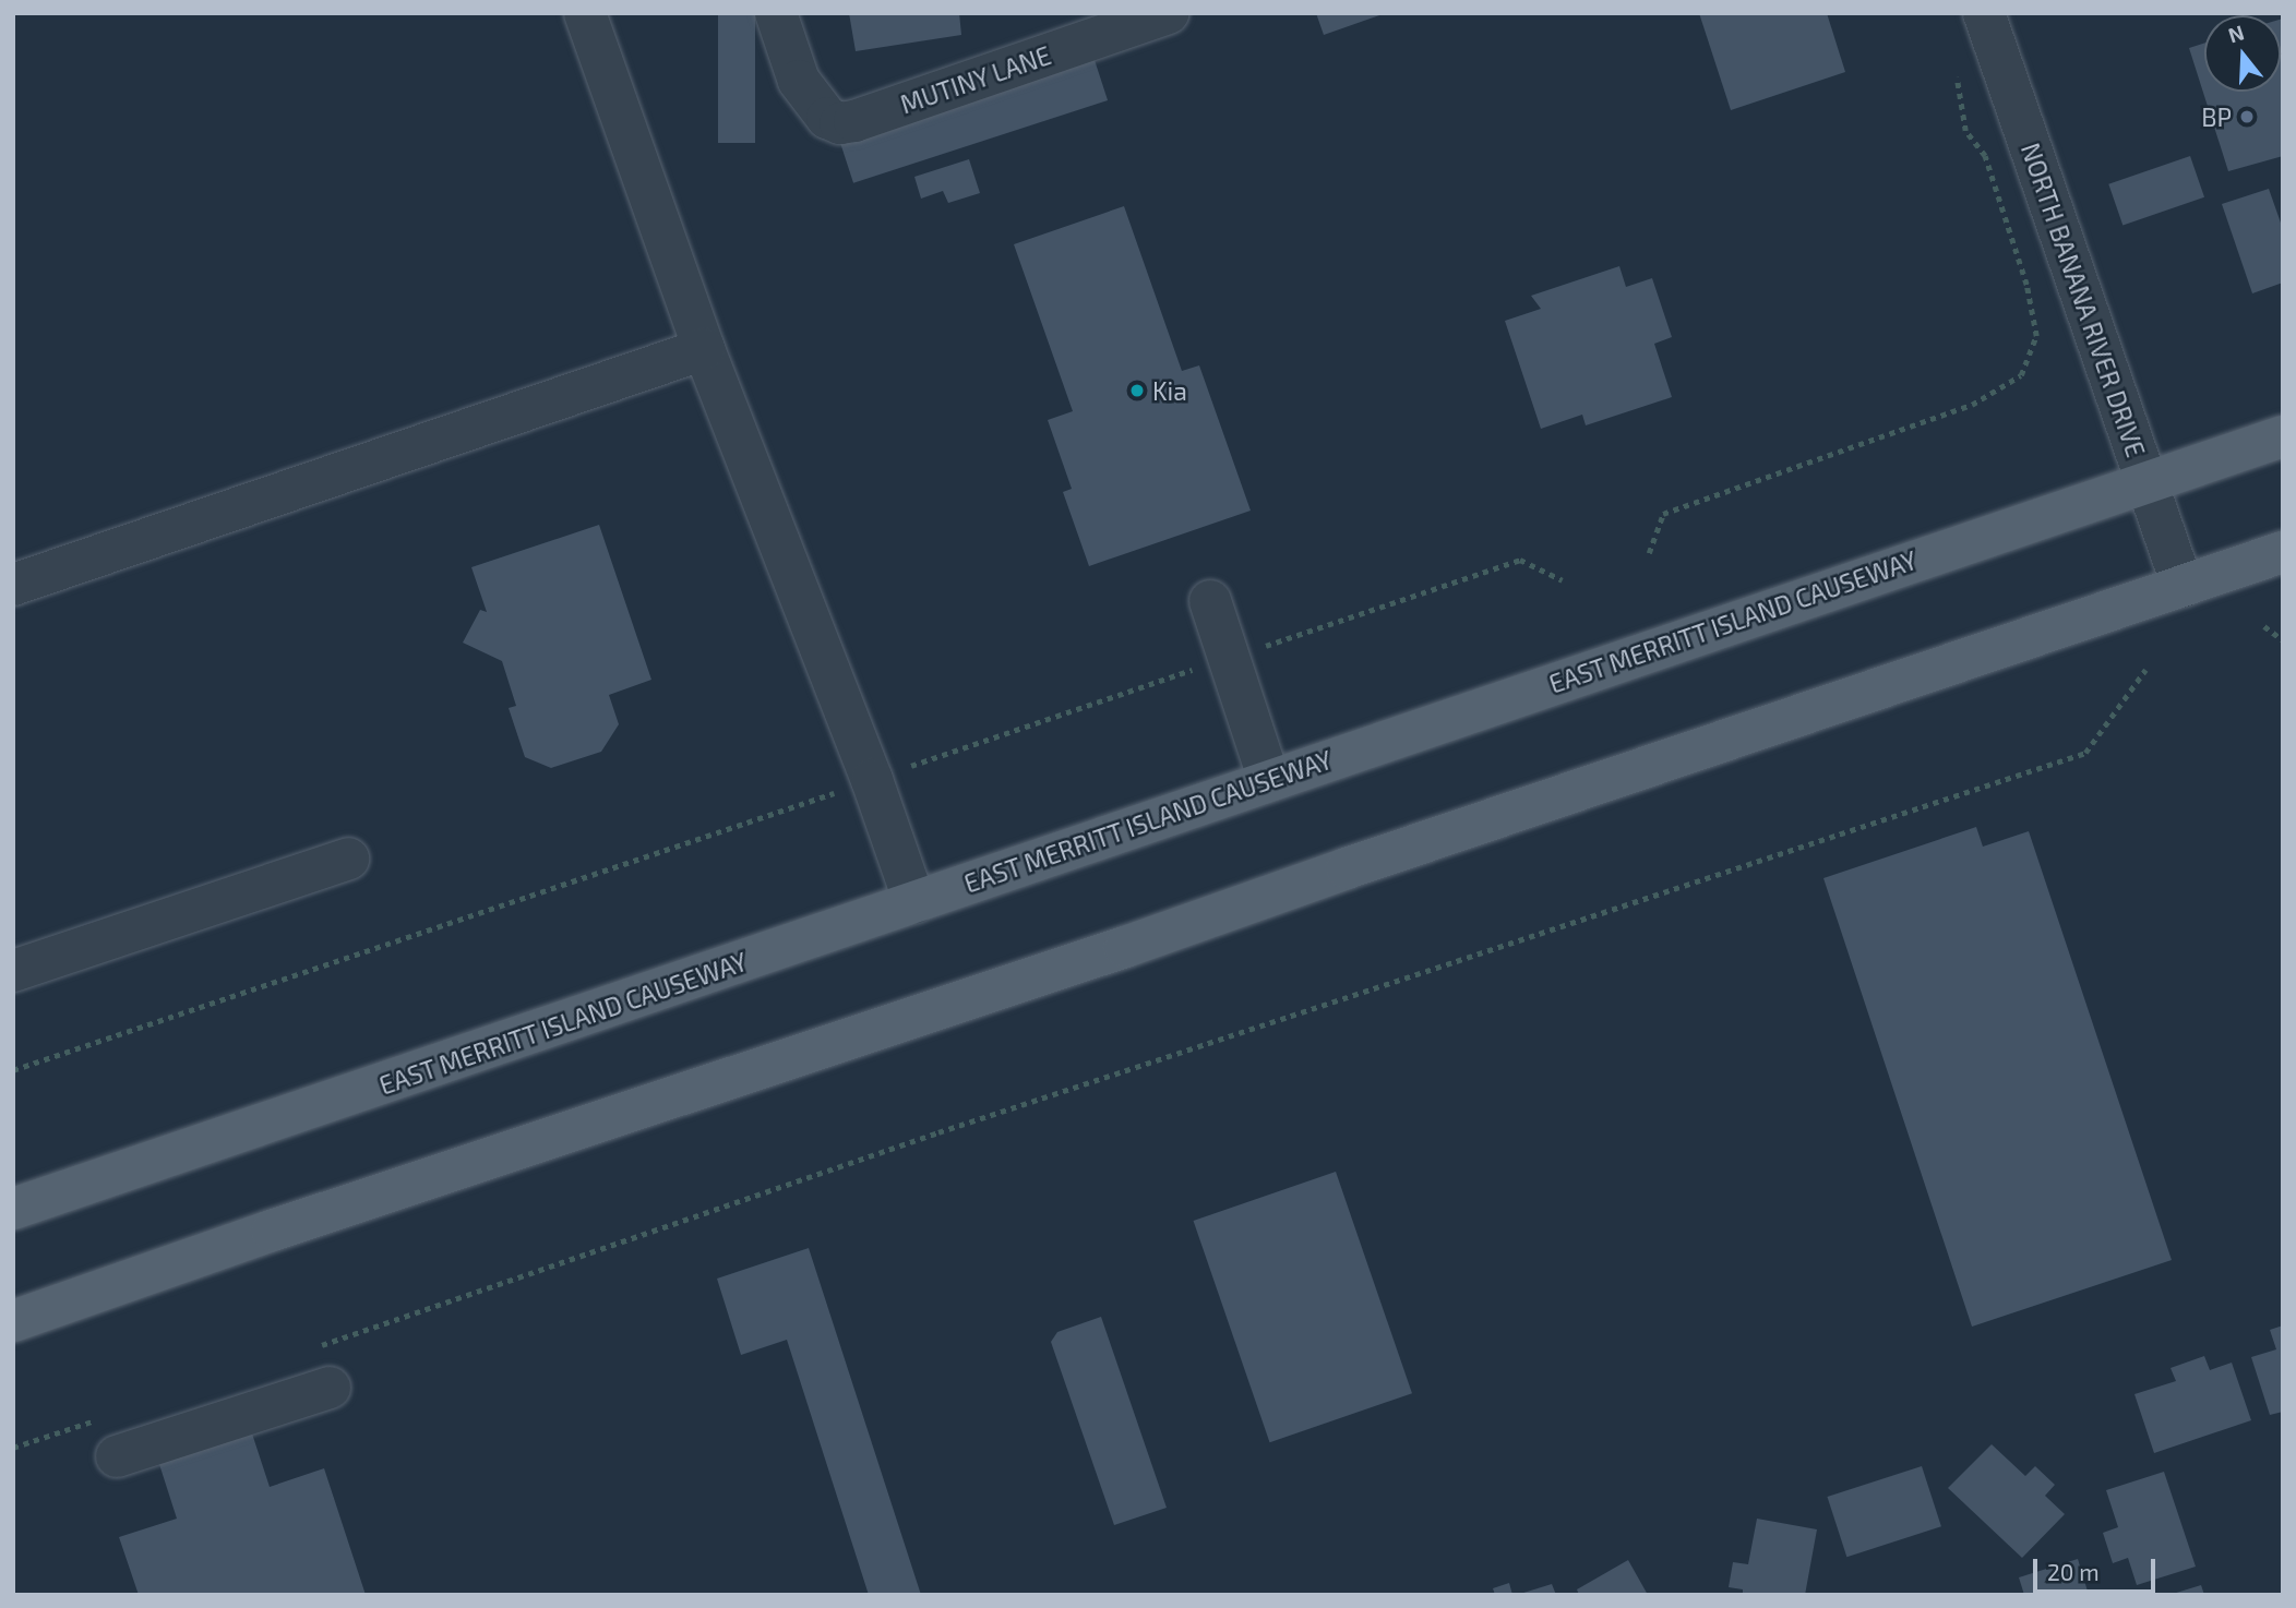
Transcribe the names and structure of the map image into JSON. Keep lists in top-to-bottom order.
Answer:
{
  "streets": {
    "main road": ["EAST MERRITT ISLAND CAUSEWAY"],
    "street": ["MUTINY LANE", "NORTH BANANA RIVER DRIVE"]
  },
  "crossings": [
    ["NORTH BANANA RIVER DRIVE", "EAST MERRITT ISLAND CAUSEWAY"]
  ],
  "places": ["BP", "Kia"],
  "scale_bar": "20 m",
  "north": "top"
}
